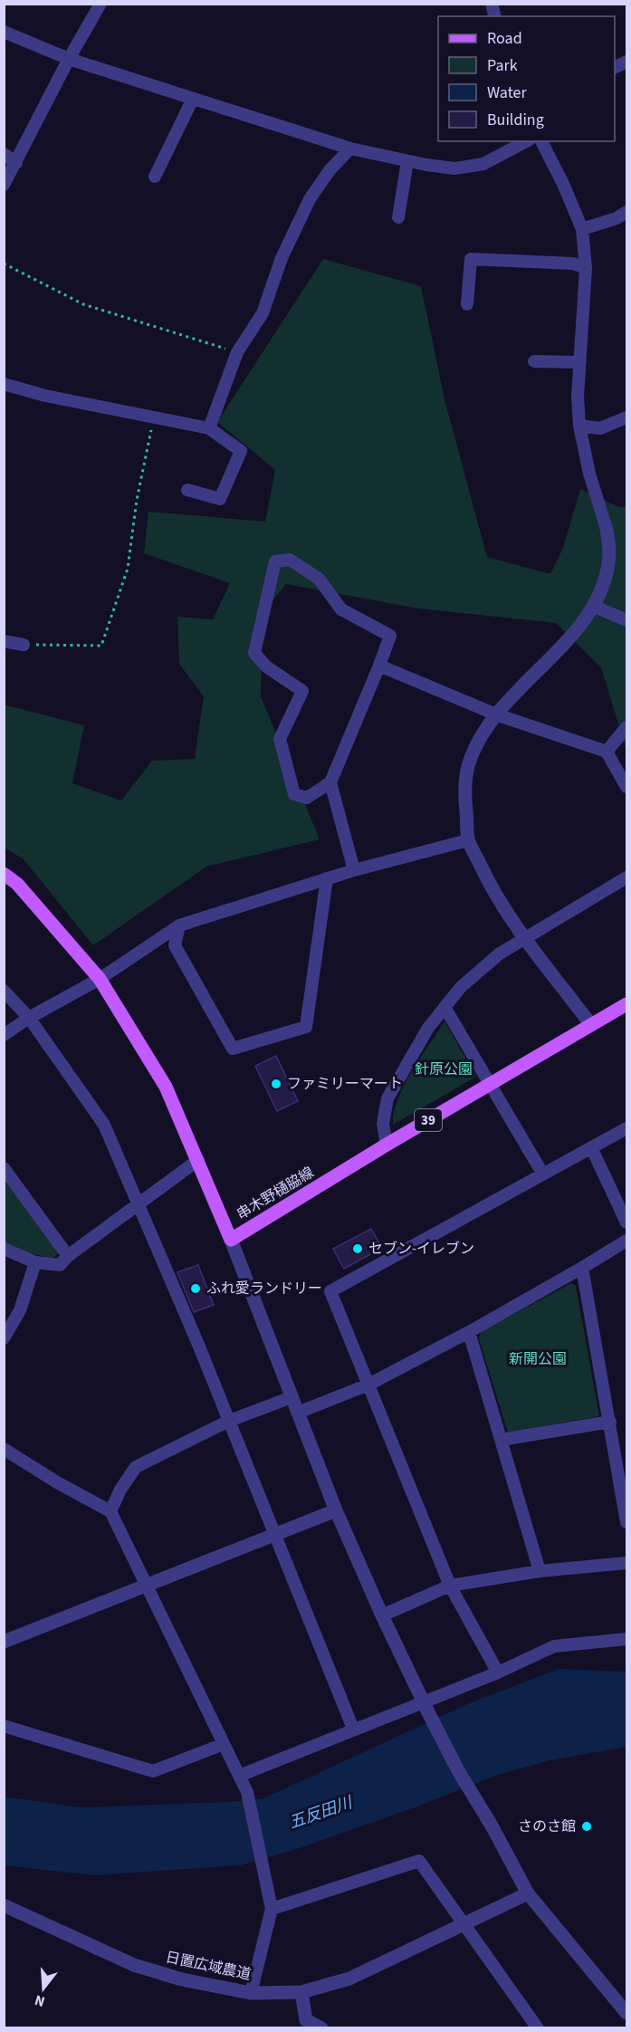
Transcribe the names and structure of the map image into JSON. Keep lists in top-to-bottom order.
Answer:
{
  "streets": {
    "main road": ["39", "串木野樋脇線"],
    "street": ["日置広域農道"]
  },
  "water": ["五反田川"],
  "parks": ["針原公園", "新開公園"],
  "places": [
    "ファミリーマート",
    "セブン-イレブン",
    "ふれ愛ランドリー",
    "さのさ館"
  ],
  "legend": [
    "Road",
    "Park",
    "Water",
    "Building"
  ],
  "north": "bottom"
}
